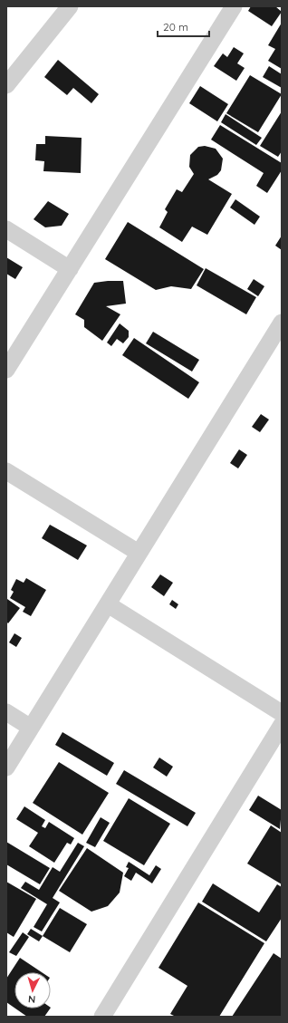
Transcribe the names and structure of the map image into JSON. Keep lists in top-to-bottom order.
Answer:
{
  "scale_bar": "20 m",
  "north": "bottom"
}
